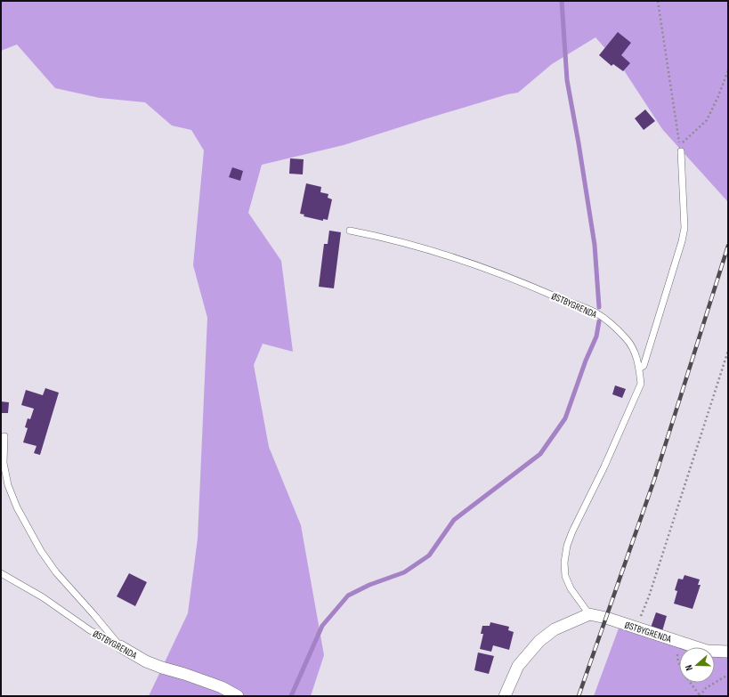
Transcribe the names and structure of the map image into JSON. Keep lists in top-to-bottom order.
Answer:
{
  "streets": {
    "street": ["ØSTBYGRENDA"]
  },
  "north": "left"
}
